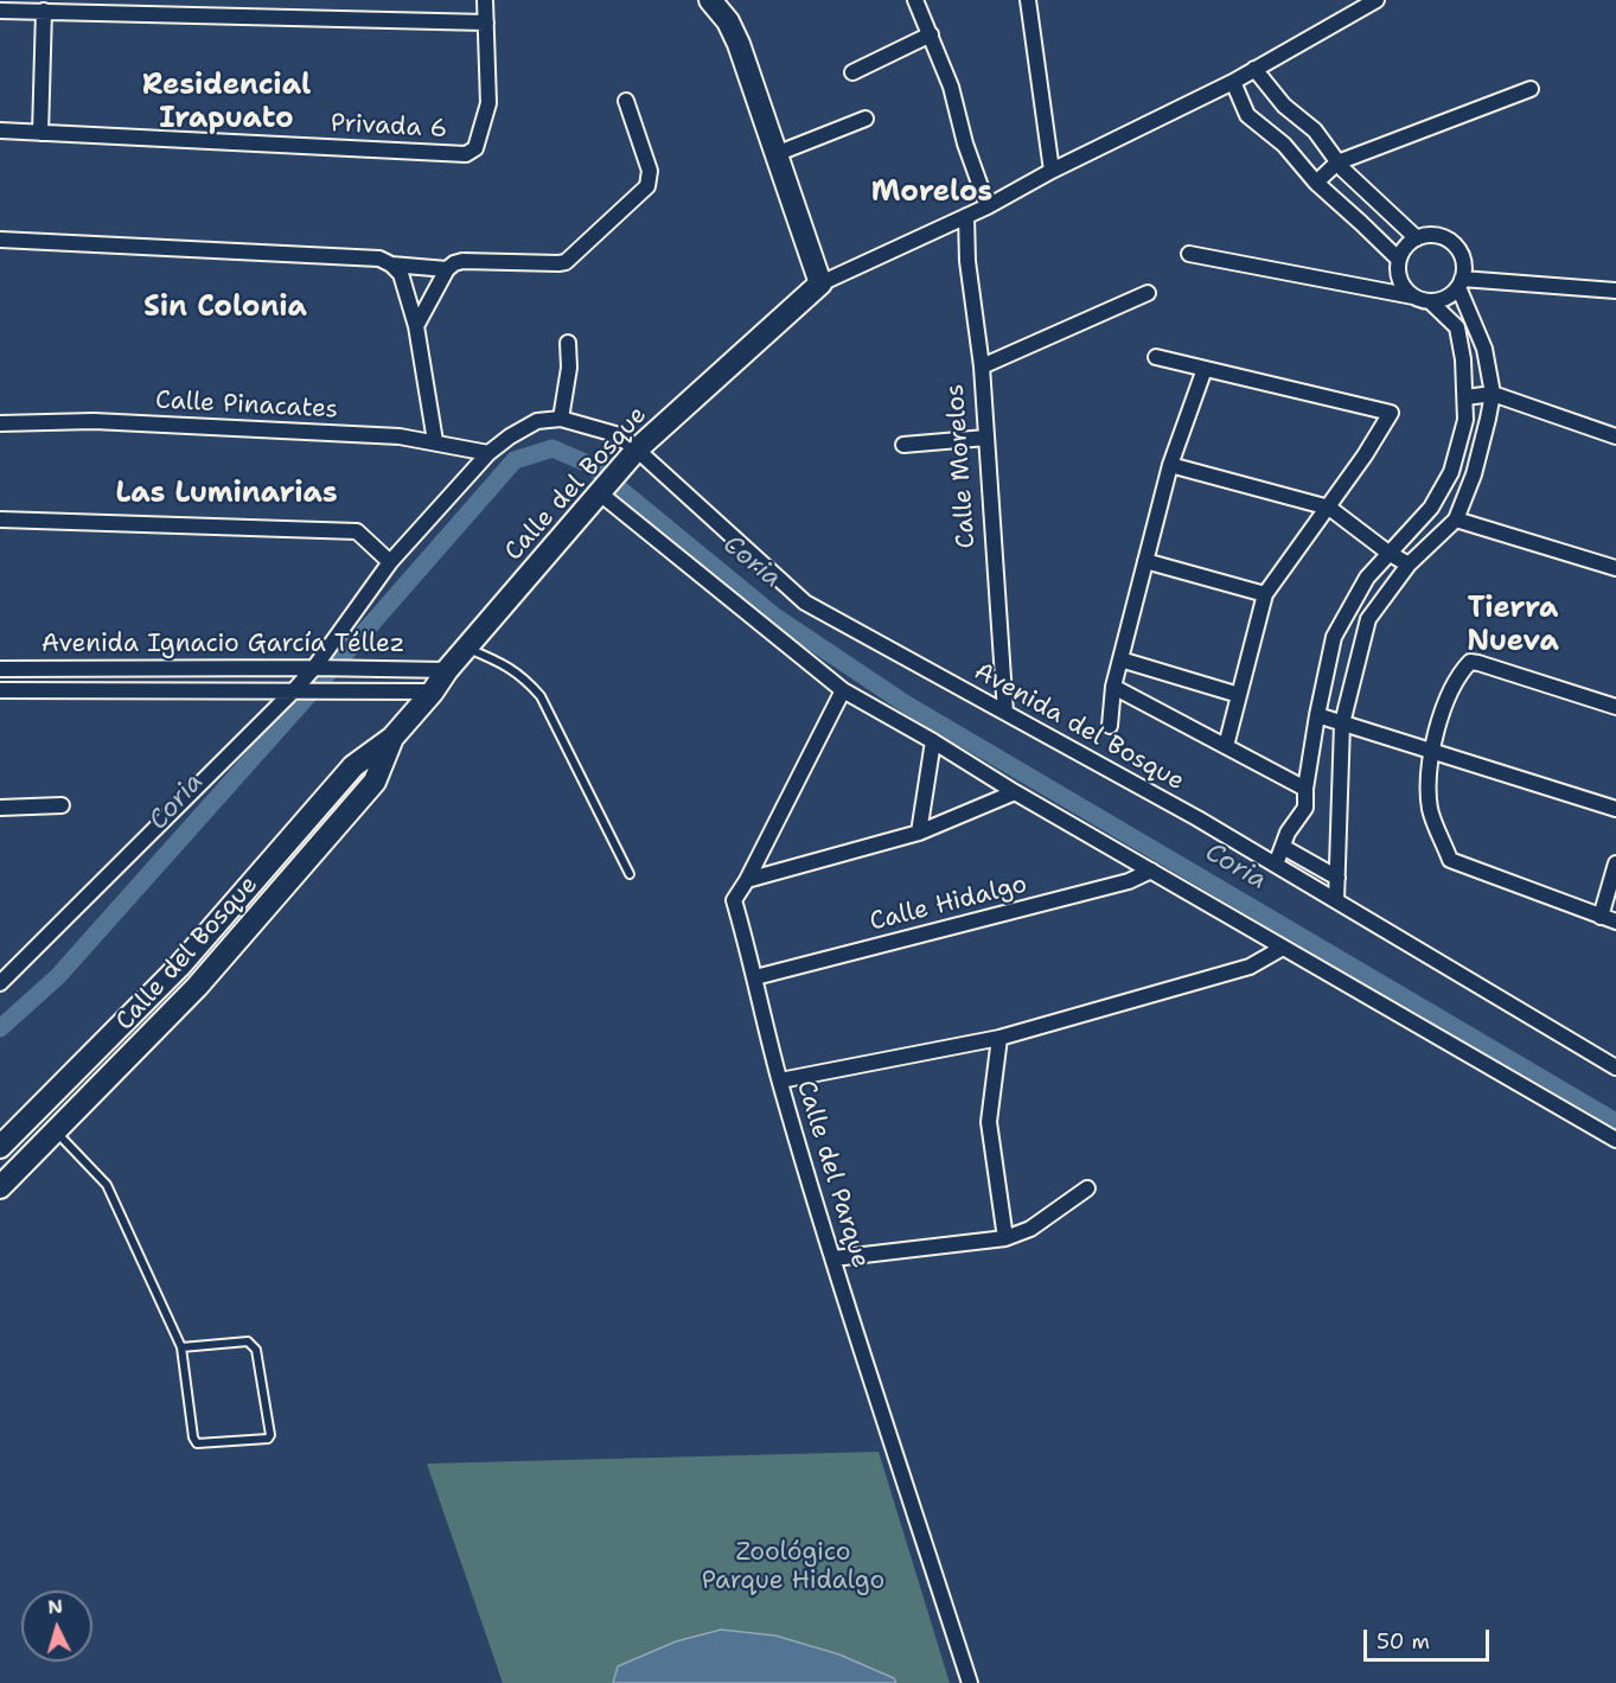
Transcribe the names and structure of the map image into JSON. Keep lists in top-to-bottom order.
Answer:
{
  "streets": {
    "street": [
      "Privada 6",
      "Calle Pinacates",
      "Calle Morelos",
      "Calle del Bosque",
      "Avenida Ignacio García Téllez",
      "Avenida del Bosque",
      "Calle Hidalgo",
      "Calle del Parque"
    ]
  },
  "crossings": [
    ["Calle Pinacates", "Avenida del Bosque"],
    ["Calle Morelos", "Avenida del Bosque"],
    ["Calle del Bosque", "Avenida Ignacio García Téllez"],
    ["Calle del Bosque", "Avenida del Bosque"],
    ["Calle Hidalgo", "Calle del Parque"]
  ],
  "districts": [
    "Residencial Irapuato",
    "Morelos",
    "Sin Colonia",
    "Las Luminarias",
    "Tierra Nueva"
  ],
  "water": ["Coria"],
  "parks": ["Zoológico Parque Hidalgo"],
  "scale_bar": "50 m",
  "north": "top"
}
